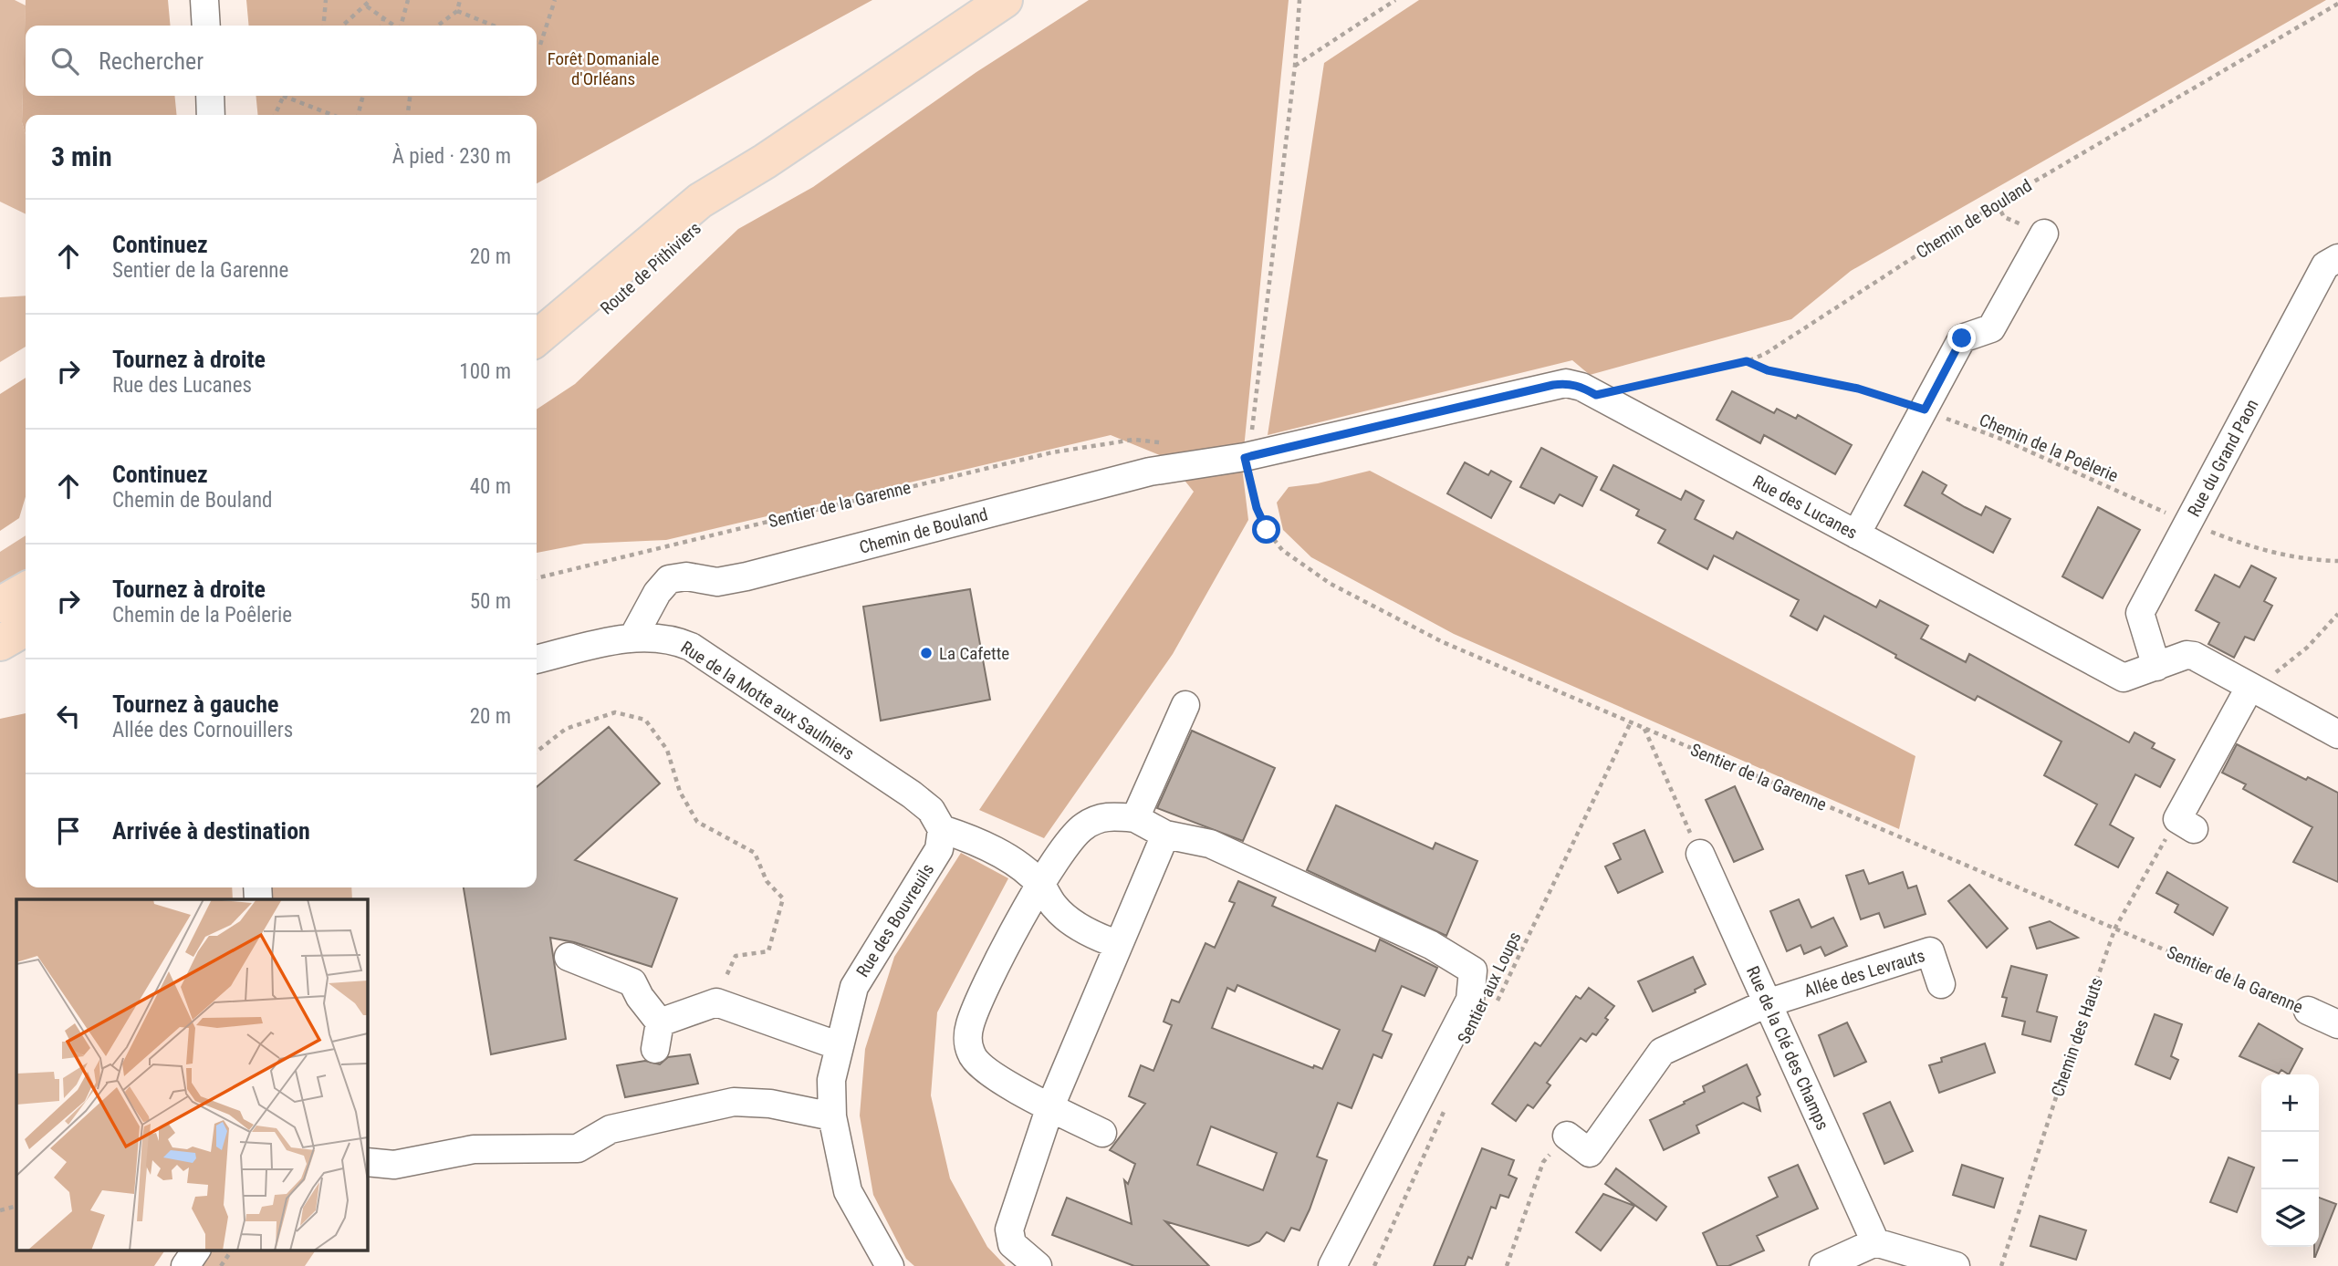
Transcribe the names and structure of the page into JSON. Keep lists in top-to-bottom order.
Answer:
{
  "streets": {
    "main road": ["Route de Pithiviers"],
    "street": [
      "Chemin de Bouland",
      "Rue du Grand Paon",
      "Sentier de la Garenne",
      "Rue des Lucanes",
      "Rue de la Motte aux Saulniers",
      "Rue des Bouvreuils",
      "Allée des Levrauts",
      "Rue de la Clé des Champs"
    ],
    "path": ["Chemin de la Poêlerie", "Sentier aux Loups", "Chemin des Hauts"]
  },
  "crossings": [
    ["Chemin de Bouland", "Chemin de la Poêlerie"],
    ["Chemin de Bouland", "Sentier de la Garenne"],
    ["Chemin de Bouland", "Rue des Lucanes"],
    ["Chemin de Bouland", "Rue de la Motte aux Saulniers"],
    ["Chemin de la Poêlerie", "Rue du Grand Paon"],
    ["Rue du Grand Paon", "Rue des Lucanes"],
    ["Sentier de la Garenne", "Rue des Lucanes"],
    ["Sentier de la Garenne", "Sentier aux Loups"],
    ["Sentier de la Garenne", "Chemin des Hauts"],
    ["Rue de la Motte aux Saulniers", "Rue des Bouvreuils"],
    ["Allée des Levrauts", "Rue de la Clé des Champs"]
  ],
  "parks": ["Forêt Domaniale d'Orléans"],
  "places": ["La Cafette"],
  "page": {
    "search": "Rechercher",
    "heading": ["3 min", "À pied · 230 m"],
    "list": [
      ["Continuez", "Sentier de la Garenne", "20 m"],
      ["Tournez à droite", "Rue des Lucanes", "100 m"],
      ["Continuez", "Chemin de Bouland", "40 m"],
      ["Tournez à droite", "Chemin de la Poêlerie", "50 m"],
      ["Tournez à gauche", "Allée des Cornouillers", "20 m"],
      "Arrivée à destination"
    ],
    "map_buttons": ["+", "−"]
  }
}
